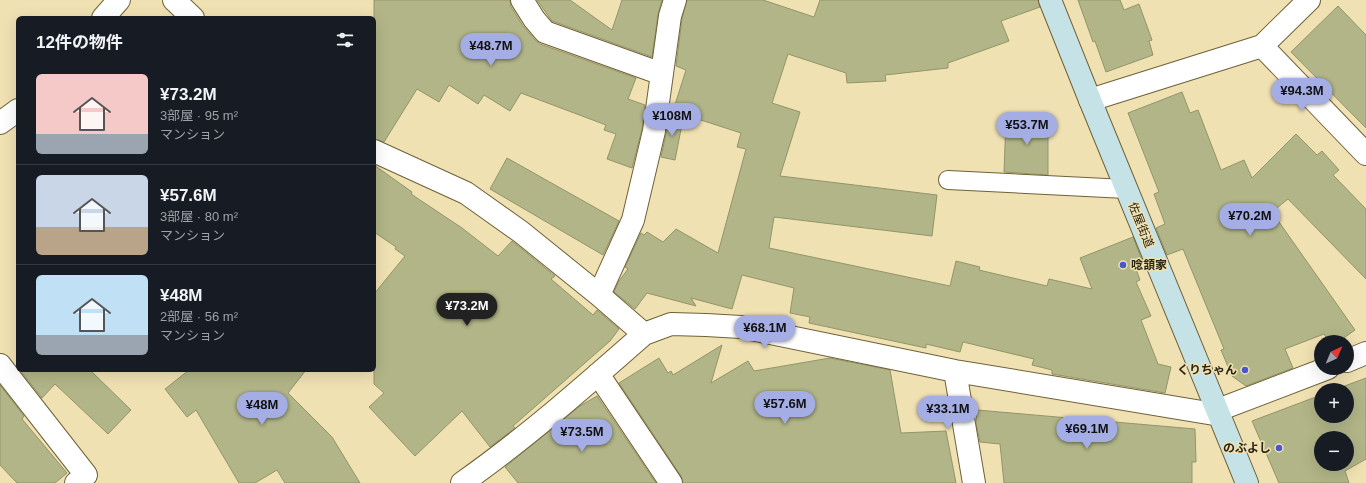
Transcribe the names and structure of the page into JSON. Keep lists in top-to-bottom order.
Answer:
{
  "streets": {
    "street": ["佐屋街道"]
  },
  "places": ["唸頷家", "くりちゃん", "のぶよし"],
  "north": "top right",
  "page": {
    "heading": "12件の物件",
    "price": [
      "¥48.7M",
      "¥94.3M",
      "¥108M",
      "¥53.7M",
      "¥70.2M",
      "¥73.2M",
      "¥68.1M",
      "¥57.6M",
      "¥48M",
      "¥33.1M",
      "¥69.1M",
      "¥73.5M"
    ],
    "list": [
      {
        "name": "¥73.2M",
        "note": "3部屋 · 95 m² · マンション"
      },
      {
        "name": "¥57.6M",
        "note": "3部屋 · 80 m² · マンション"
      },
      {
        "name": "¥48M",
        "note": "2部屋 · 56 m² · マンション"
      }
    ],
    "map_buttons": ["+", "−"]
  }
}
